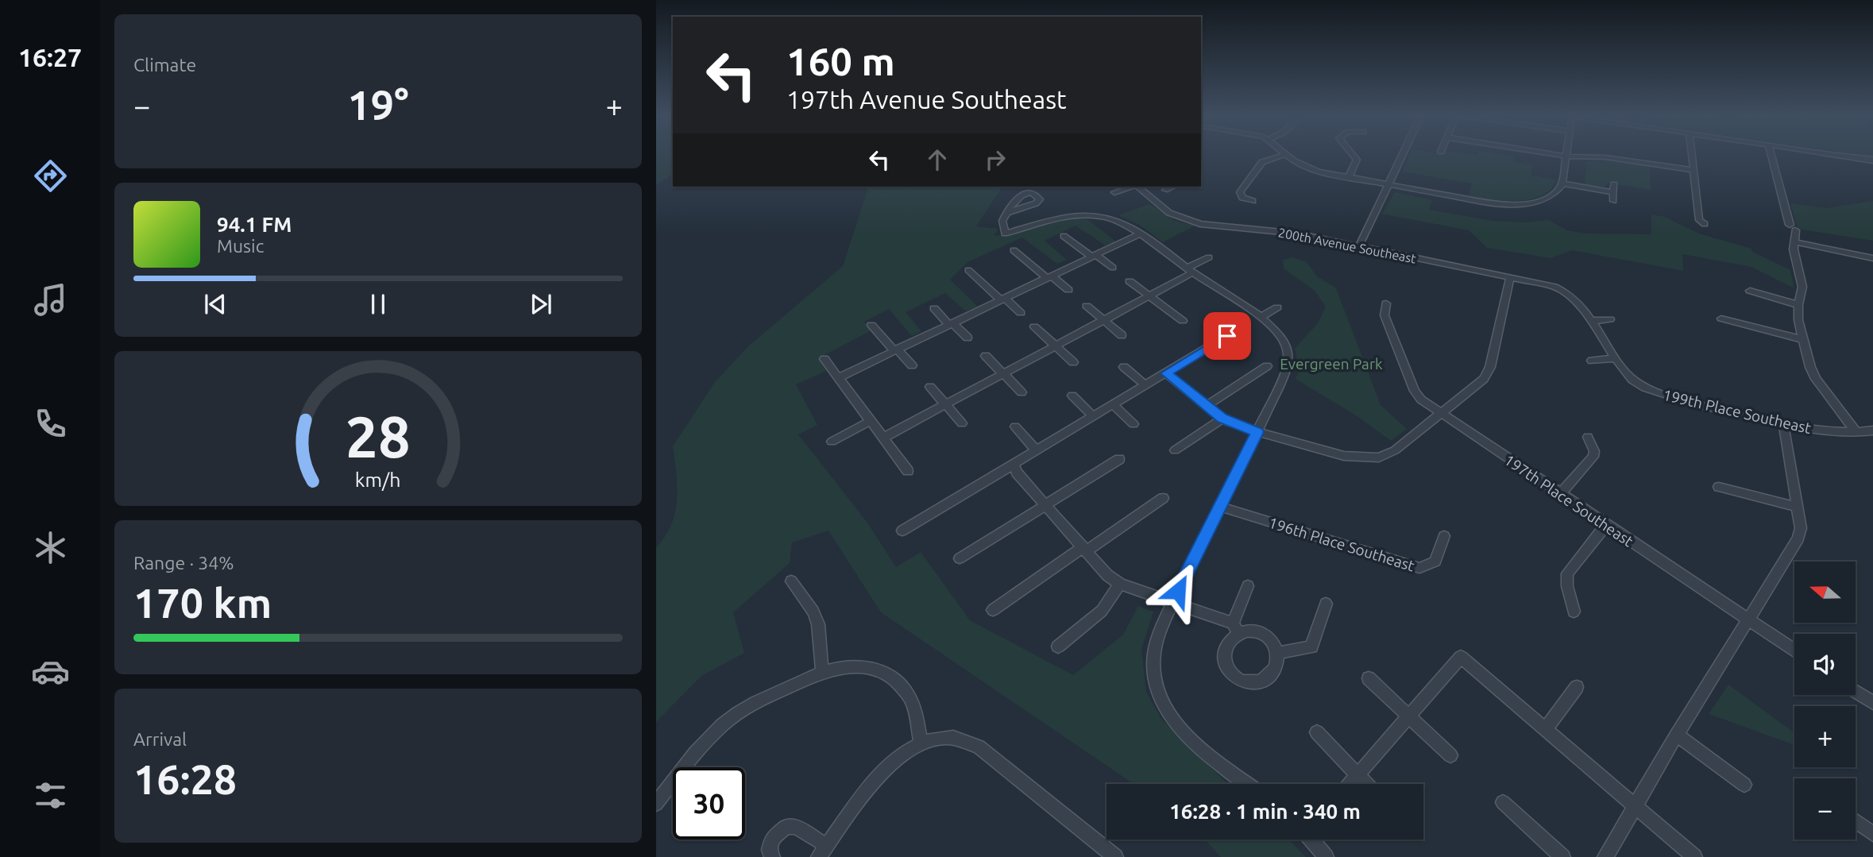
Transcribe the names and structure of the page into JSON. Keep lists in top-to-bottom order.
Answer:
{
  "streets": {
    "street": [
      "200th Avenue Southeast",
      "199th Place Southeast",
      "197th Place Southeast",
      "196th Place Southeast"
    ]
  },
  "crossings": [
    ["200th Avenue Southeast", "199th Place Southeast"]
  ],
  "parks": ["Evergreen Park"],
  "north": "left",
  "page": {
    "tabs": "16:27",
    "tile": [
      "Climate",
      ["Range · 34%", "170 km"],
      ["Arrival", "16:28"]
    ],
    "turn": ["160 m", "197th Avenue Southeast"],
    "heat": ["−", "19°", "+"],
    "song": ["94.1 FM", "Music"],
    "map_buttons": ["+", "−"],
    "limit": "30",
    "trip": "16:28 · 1 min · 340 m",
    "gauge": ["28", "km/h"]
  }
}
